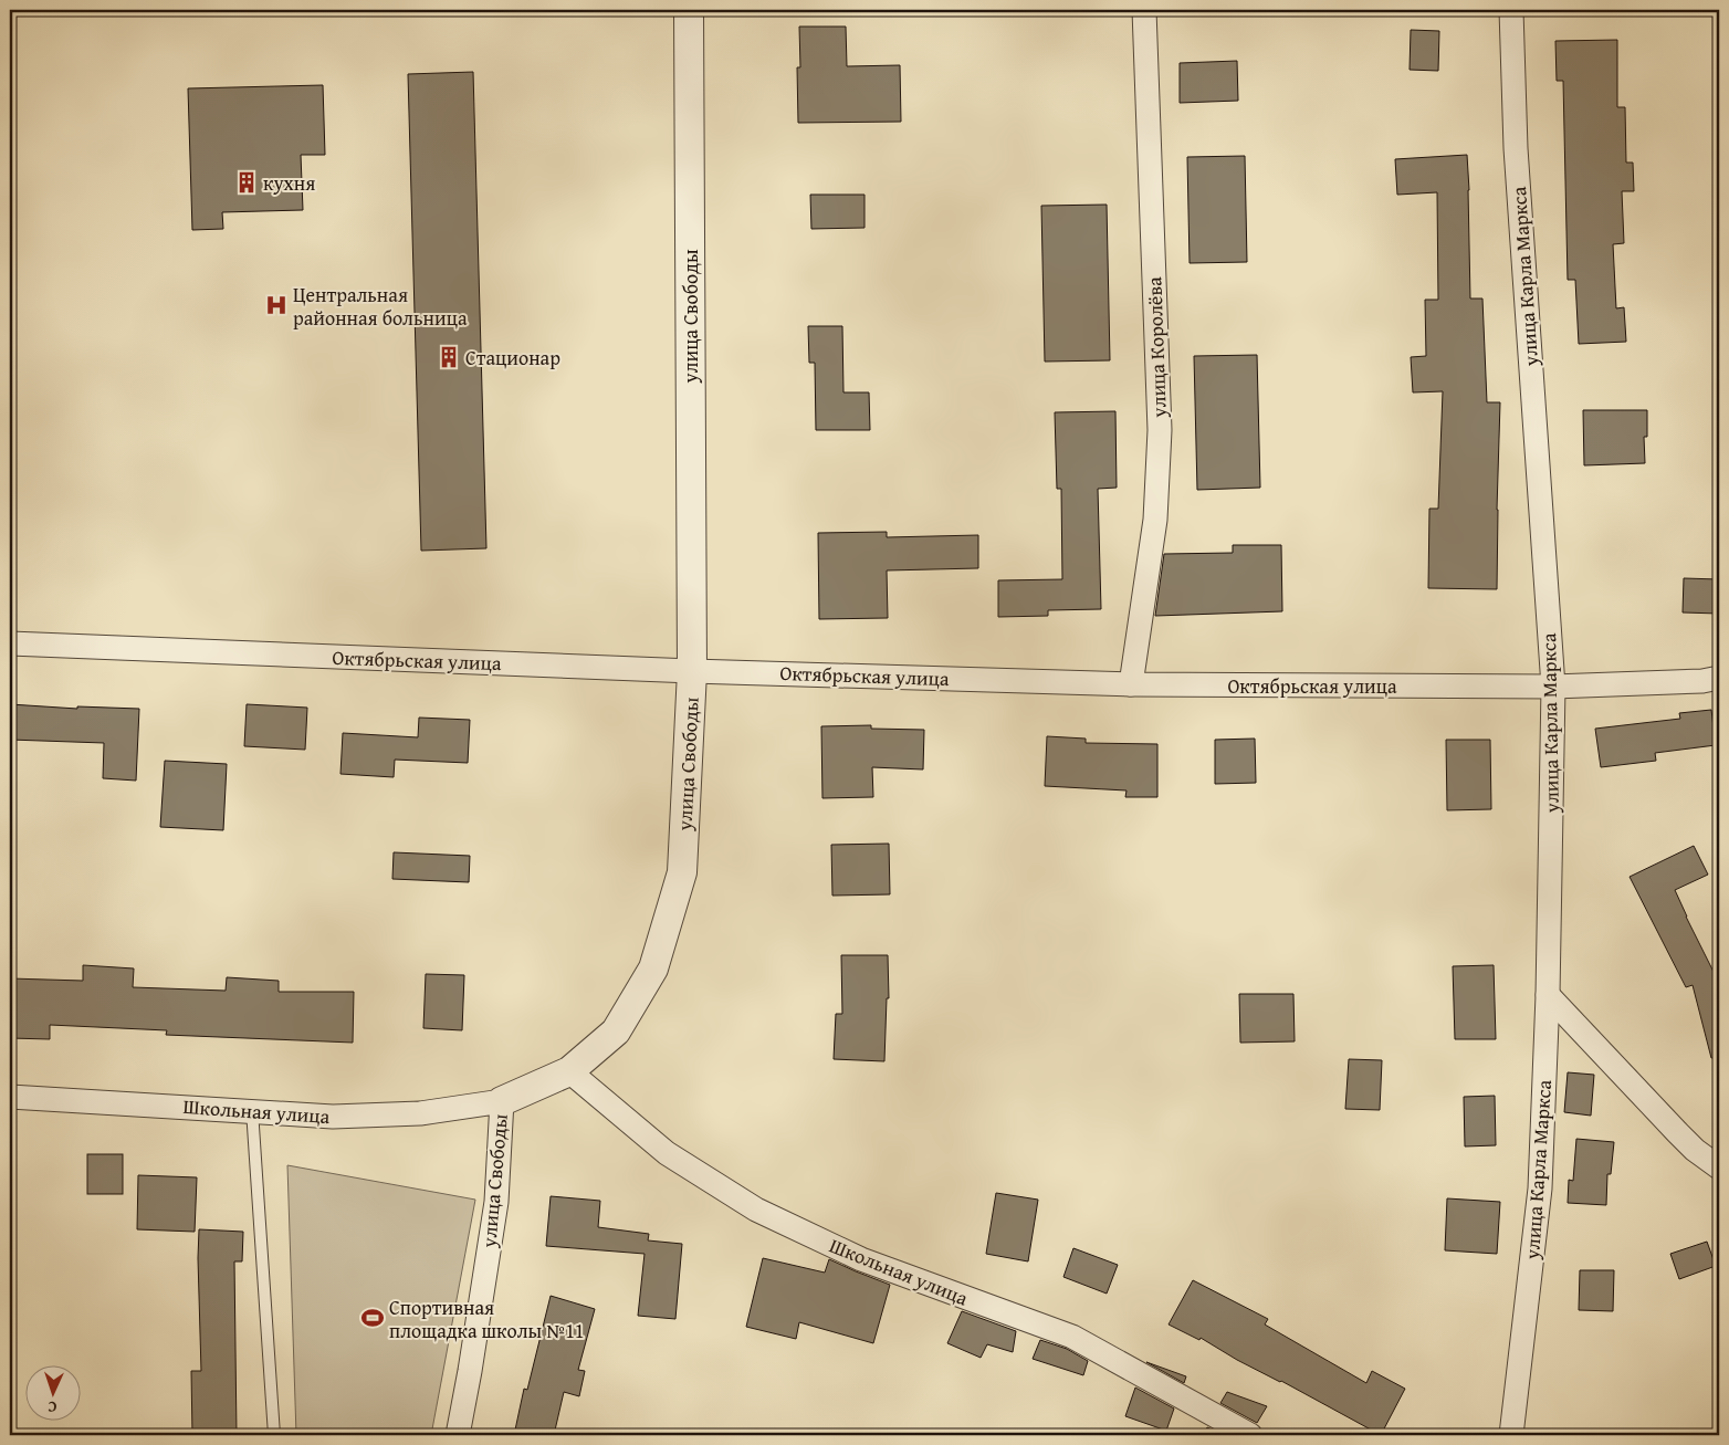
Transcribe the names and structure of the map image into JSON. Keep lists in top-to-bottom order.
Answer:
{
  "streets": {
    "street": [
      "улица Карла Маркса",
      "улица Свободы",
      "улица Королёва",
      "Октябрьская улица",
      "Школьная улица"
    ]
  },
  "crossings": [
    ["улица Карла Маркса", "Октябрьская улица"],
    ["улица Свободы", "Октябрьская улица"],
    ["улица Свободы", "Школьная улица"],
    ["улица Королёва", "Октябрьская улица"]
  ],
  "places": {
    "building": ["кухня", "Стационар"],
    "hospital": ["Центральная районная больница"],
    "sports": ["Спортивная площадка школы №11"]
  },
  "north": "bottom"
}
